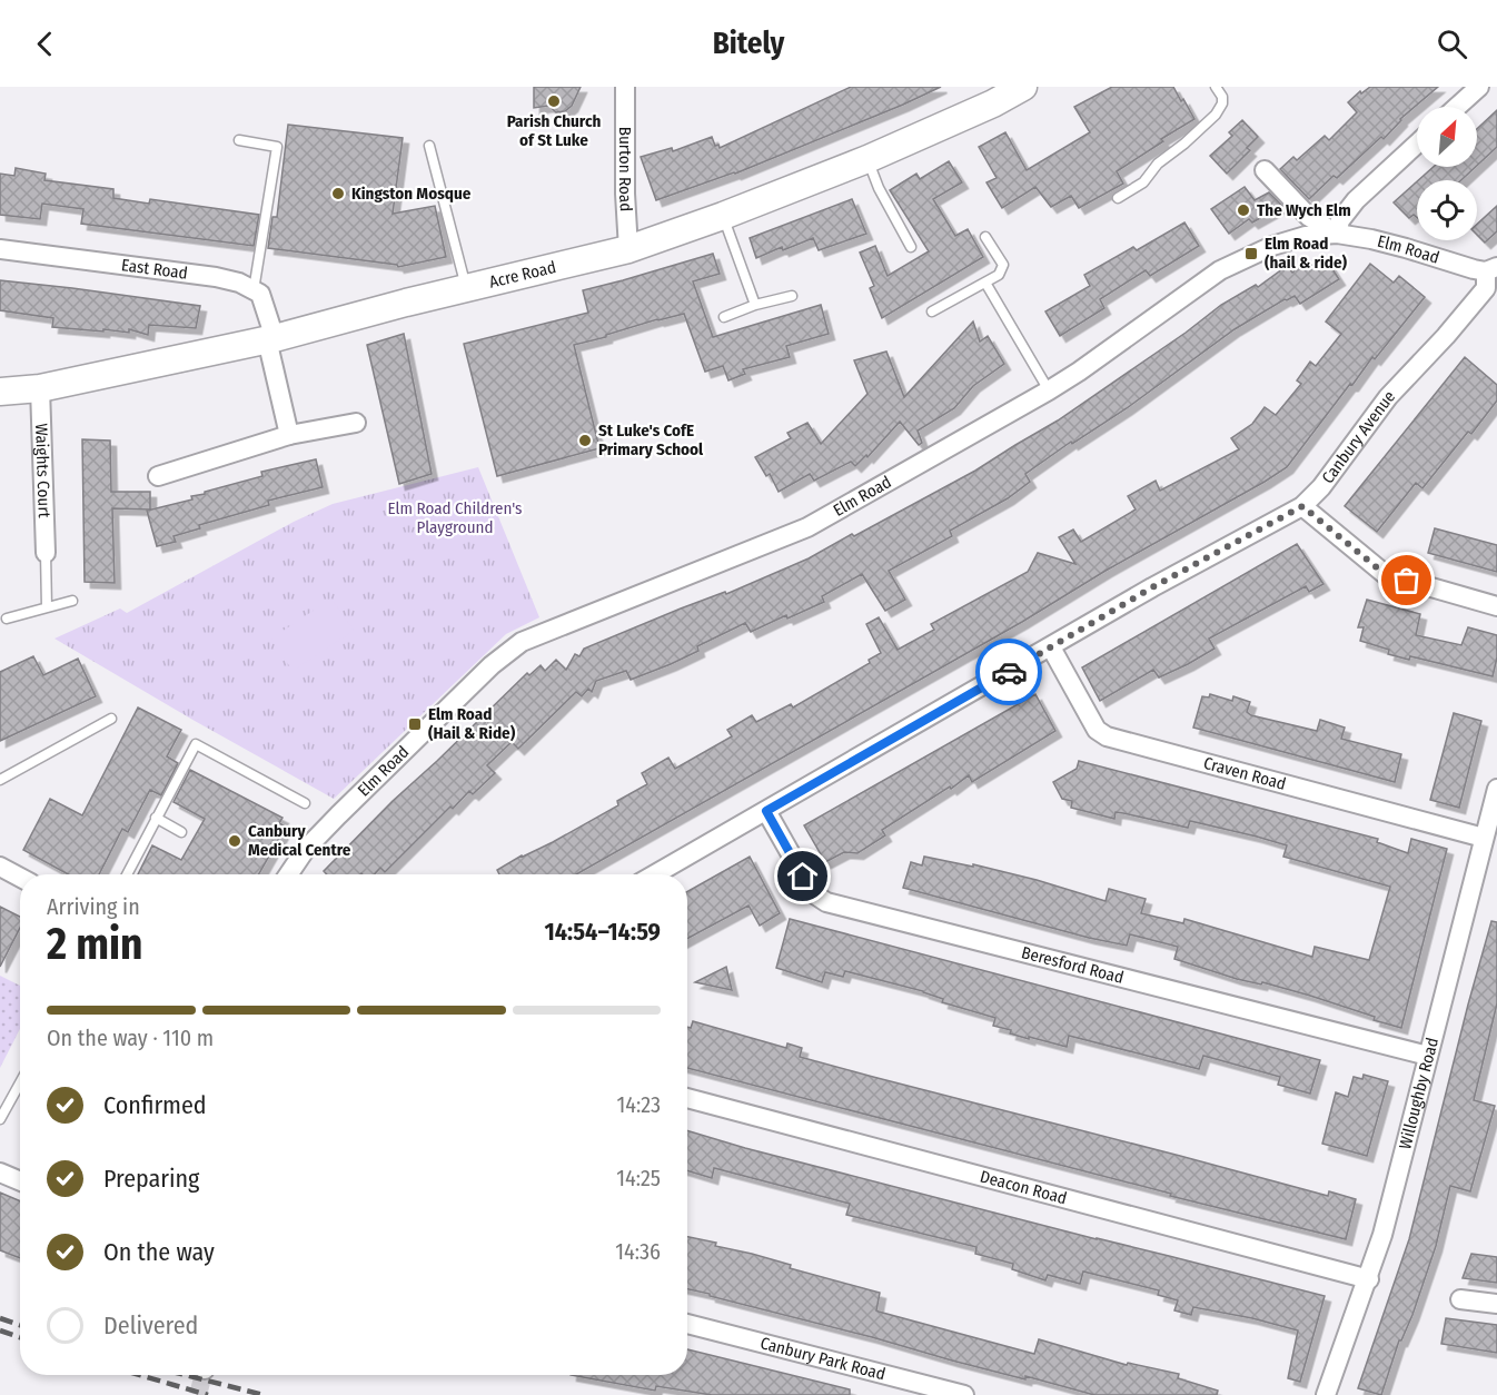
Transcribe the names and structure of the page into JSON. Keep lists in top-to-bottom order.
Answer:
{
  "streets": {
    "street": [
      "Burton Road",
      "Elm Road",
      "East Road",
      "Acre Road",
      "Canbury Avenue",
      "Waights Court",
      "Craven Road",
      "Beresford Road",
      "Willoughby Road",
      "Deacon Road",
      "Canbury Park Road"
    ]
  },
  "crossings": [
    ["Burton Road", "Acre Road"],
    ["Elm Road", "Canbury Avenue"],
    ["Acre Road", "Waights Court"],
    ["Canbury Avenue", "Craven Road"],
    ["Canbury Avenue", "Beresford Road"],
    ["Craven Road", "Willoughby Road"],
    ["Beresford Road", "Willoughby Road"],
    ["Willoughby Road", "Deacon Road"]
  ],
  "parks": ["Elm Road Children's Playground"],
  "places": {
    "other": [
      "Parish Church of St Luke",
      "Kingston Mosque",
      "The Wych Elm",
      "St Luke's CofE Primary School",
      "Canbury Medical Centre"
    ],
    "transit": ["Elm Road (hail & ride)", "Elm Road (Hail & Ride)"]
  },
  "north": "top right",
  "page": {
    "header": "Bitely",
    "heading": ["2 min", "Arriving in", "14:54–14:59"],
    "bar": "On the way · 110 m",
    "list": [
      ["Confirmed", "14:23"],
      ["Preparing", "14:25"],
      ["On the way", "14:36"],
      "Delivered"
    ]
  }
}
